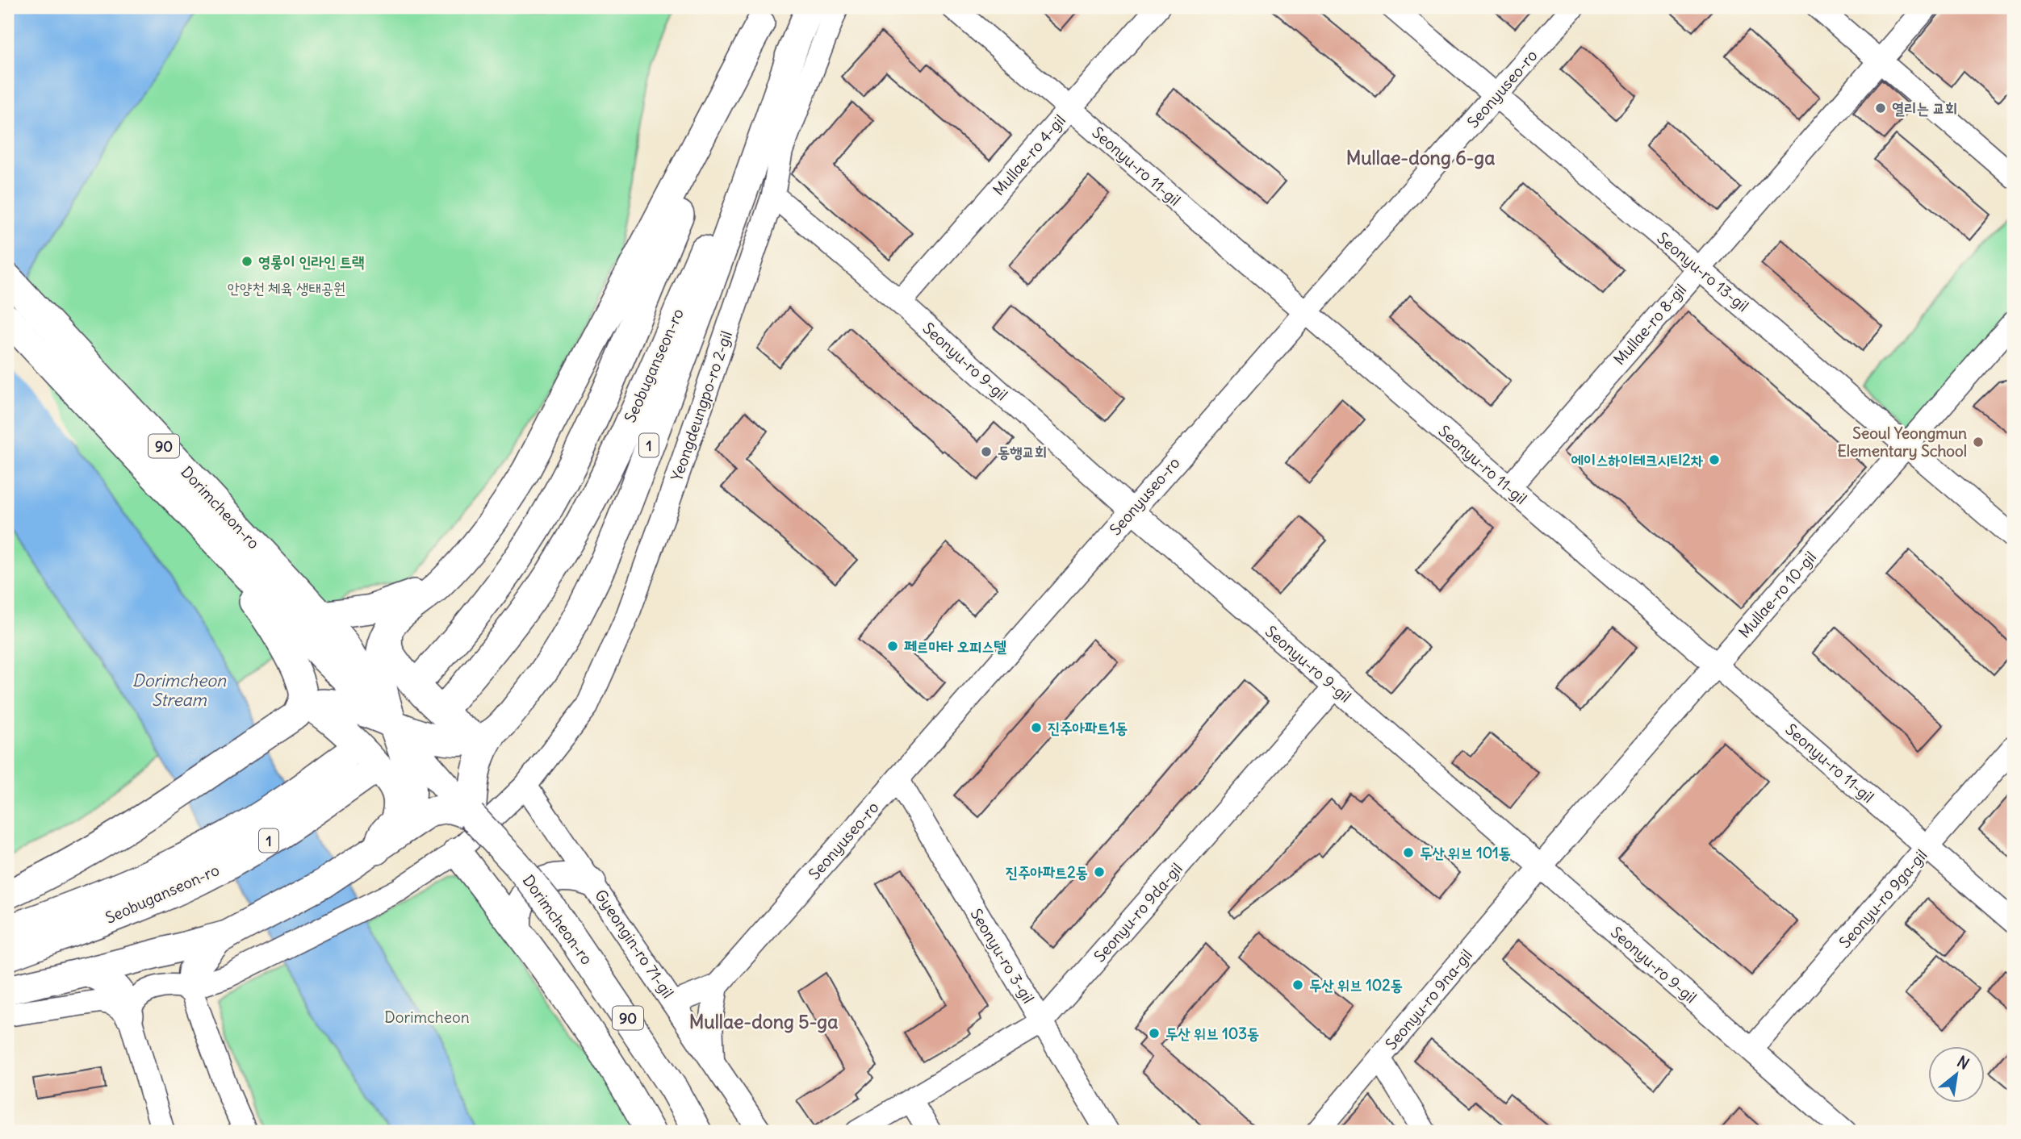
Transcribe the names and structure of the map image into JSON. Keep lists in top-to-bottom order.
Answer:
{
  "streets": {
    "main road": [
      "Seobuganseon-ro",
      "1",
      "90",
      "Dorimcheon-ro"
    ],
    "street": [
      "Seonyuseo-ro",
      "Mullae-ro 4-gil",
      "Seonyu-ro 11-gil",
      "Seonyu-ro 13-gil",
      "Mullae-ro 8-gil",
      "Seonyu-ro 9-gil",
      "Yeongdeungpo-ro 2-gil",
      "Mullae-ro 10-gil",
      "Seonyu-ro 9ga-gil",
      "Seonyu-ro 9da-gil",
      "Gyeongin-ro 71-gil",
      "Seonyu-ro 3-gil",
      "Seonyu-ro 9na-gil"
    ]
  },
  "crossings": [
    ["Seonyuseo-ro", "Seonyu-ro 11-gil"],
    ["Seonyuseo-ro", "Seonyu-ro 13-gil"],
    ["Seonyuseo-ro", "Seonyu-ro 9-gil"],
    ["Seonyuseo-ro", "Gyeongin-ro 71-gil"],
    ["Seonyuseo-ro", "Seonyu-ro 3-gil"],
    ["Mullae-ro 4-gil", "Seonyu-ro 11-gil"],
    ["Mullae-ro 4-gil", "Seonyu-ro 9-gil"],
    ["Seonyu-ro 11-gil", "Mullae-ro 8-gil"],
    ["Seonyu-ro 11-gil", "Mullae-ro 10-gil"],
    ["Seonyu-ro 11-gil", "Seonyu-ro 9ga-gil"],
    ["Seonyu-ro 13-gil", "Mullae-ro 8-gil"],
    ["Seonyu-ro 13-gil", "Mullae-ro 10-gil"],
    ["Seonyu-ro 9-gil", "Yeongdeungpo-ro 2-gil"],
    ["Seonyu-ro 9-gil", "Mullae-ro 10-gil"],
    ["Seonyu-ro 9-gil", "Seonyu-ro 9ga-gil"],
    ["Seonyu-ro 9-gil", "Seonyu-ro 9da-gil"],
    ["Seonyu-ro 9-gil", "Seonyu-ro 9na-gil"],
    ["Seobuganseon-ro", "1"],
    ["Yeongdeungpo-ro 2-gil", "Gyeongin-ro 71-gil"],
    ["1", "Dorimcheon-ro"],
    ["Mullae-ro 10-gil", "Seonyu-ro 9na-gil"],
    ["Seonyu-ro 9da-gil", "Seonyu-ro 3-gil"]
  ],
  "districts": ["Mullae-dong 6-ga", "Mullae-dong 5-ga"],
  "water": ["Dorimcheon Stream"],
  "parks": ["안양천 체육 생태공원", "Dorimcheon"],
  "places": [
    "열리는 교회",
    "영롱이 인라인 트랙",
    "Seoul Yeongmun Elementary School",
    "동행교회",
    "에이스하이테크시티2차",
    "페르마타 오피스텔",
    "진주아파트1동",
    "두산 위브 101동",
    "진주아파트2동",
    "두산 위브 102동",
    "두산 위브 103동"
  ],
  "north": "top right"
}
